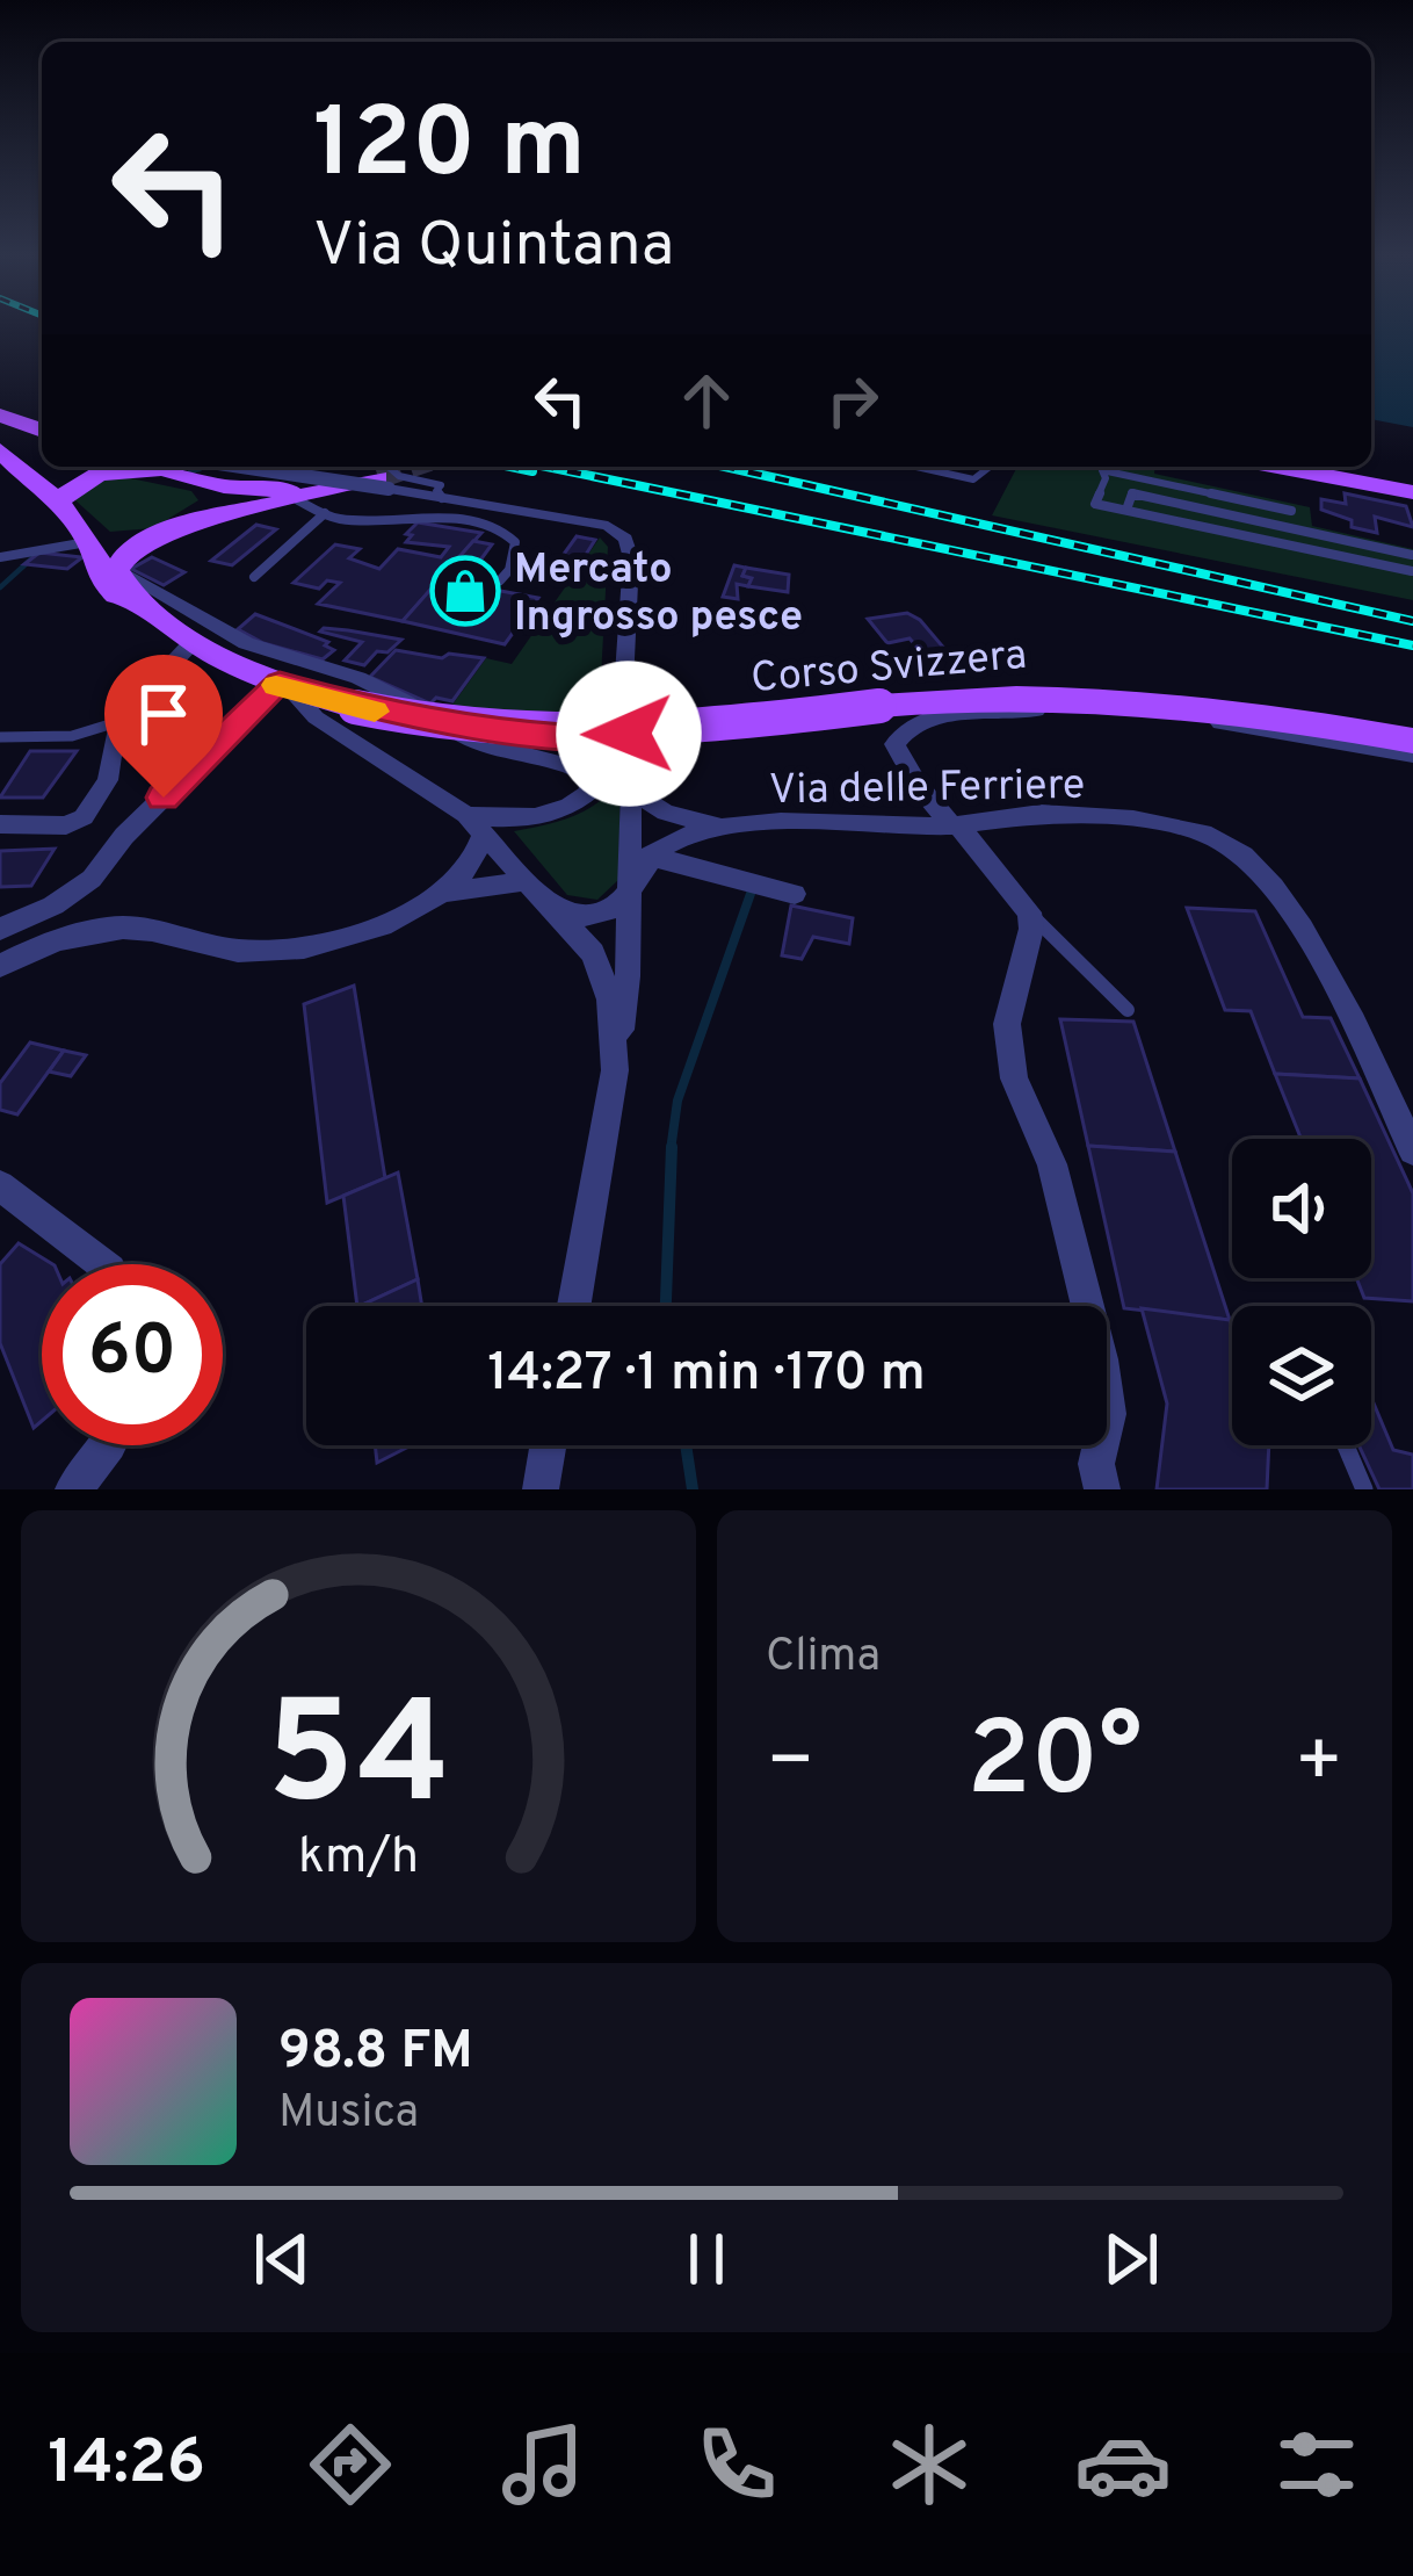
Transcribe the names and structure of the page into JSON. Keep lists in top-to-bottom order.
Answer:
{
  "streets": {
    "main road": ["Corso Svizzera"],
    "street": ["Via delle Ferriere"]
  },
  "places": {
    "shop": ["Mercato Ingrosso pesce"]
  },
  "page": {
    "turn": ["120 m", "Via Quintana"],
    "limit": "60",
    "trip": "14:27 · 1 min · 170 m",
    "tile": "Clima",
    "heat": ["−", "20°", "+"],
    "song": ["98.8 FM", "Musica"],
    "tabs": "14:26",
    "gauge": ["54", "km/h"]
  }
}
